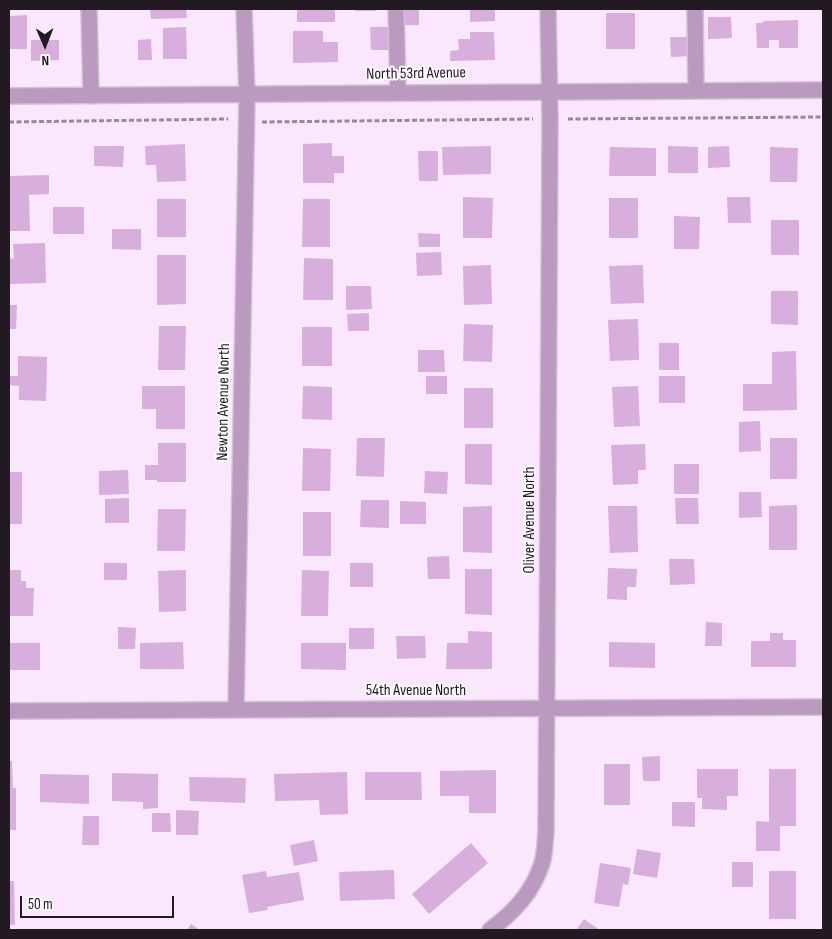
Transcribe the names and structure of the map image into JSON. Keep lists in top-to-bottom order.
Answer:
{
  "streets": {
    "street": [
      "North 53rd Avenue",
      "Newton Avenue North",
      "Oliver Avenue North",
      "54th Avenue North"
    ]
  },
  "crossings": [
    ["North 53rd Avenue", "Newton Avenue North"],
    ["North 53rd Avenue", "Oliver Avenue North"],
    ["Newton Avenue North", "54th Avenue North"],
    ["Oliver Avenue North", "54th Avenue North"]
  ],
  "scale_bar": "50 m",
  "north": "bottom"
}
